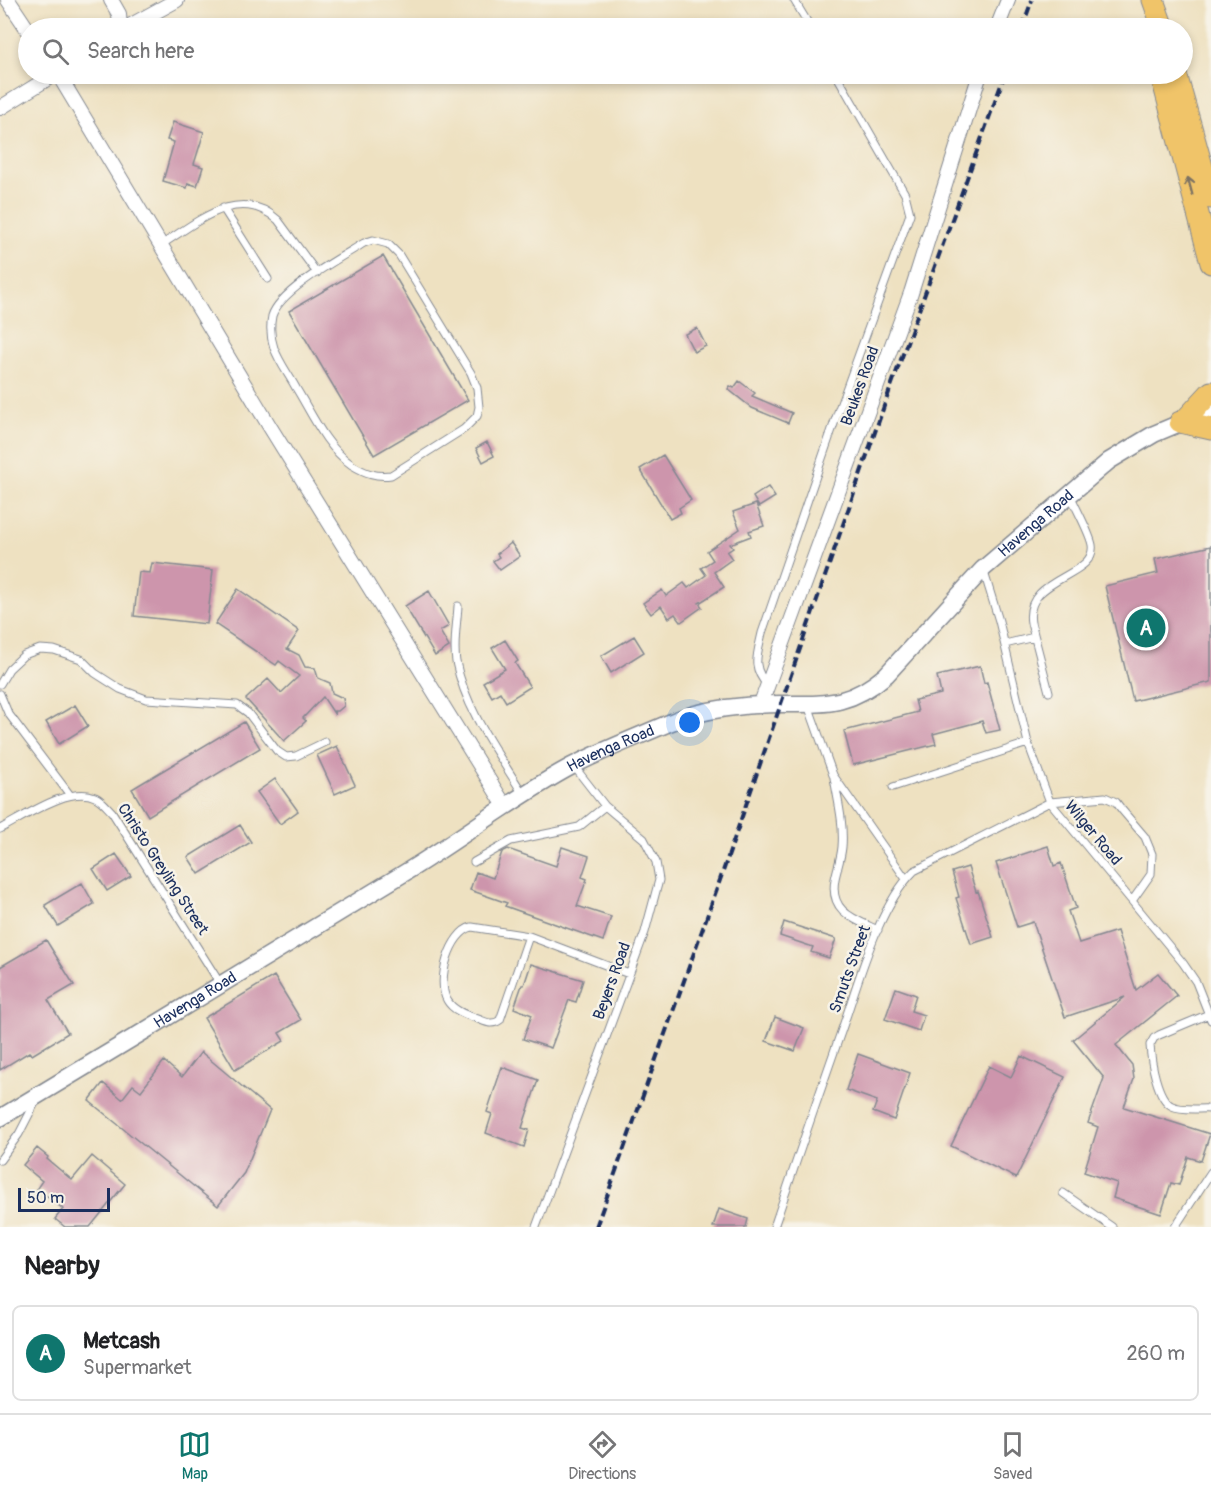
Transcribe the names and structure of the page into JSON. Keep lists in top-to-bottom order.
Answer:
{
  "streets": {
    "street": ["Beukes Road", "Havenga Road"],
    "lane": [
      "Wilger Road",
      "Christo Greyling Street",
      "Smuts Street",
      "Beyers Road"
    ]
  },
  "crossings": [
    ["Beukes Road", "Havenga Road"],
    ["Havenga Road", "Wilger Road"],
    ["Havenga Road", "Christo Greyling Street"],
    ["Havenga Road", "Beyers Road"],
    ["Wilger Road", "Smuts Street"]
  ],
  "scale_bar": "50 m",
  "page": {
    "search": "Search here",
    "pins": "A",
    "scale": "50 m",
    "heading": "Nearby",
    "list": [
      {
        "mark": "A",
        "name": "Metcash",
        "note": "Supermarket",
        "value": "260 m"
      }
    ],
    "nav": ["Map", "Directions", "Saved"]
  }
}
